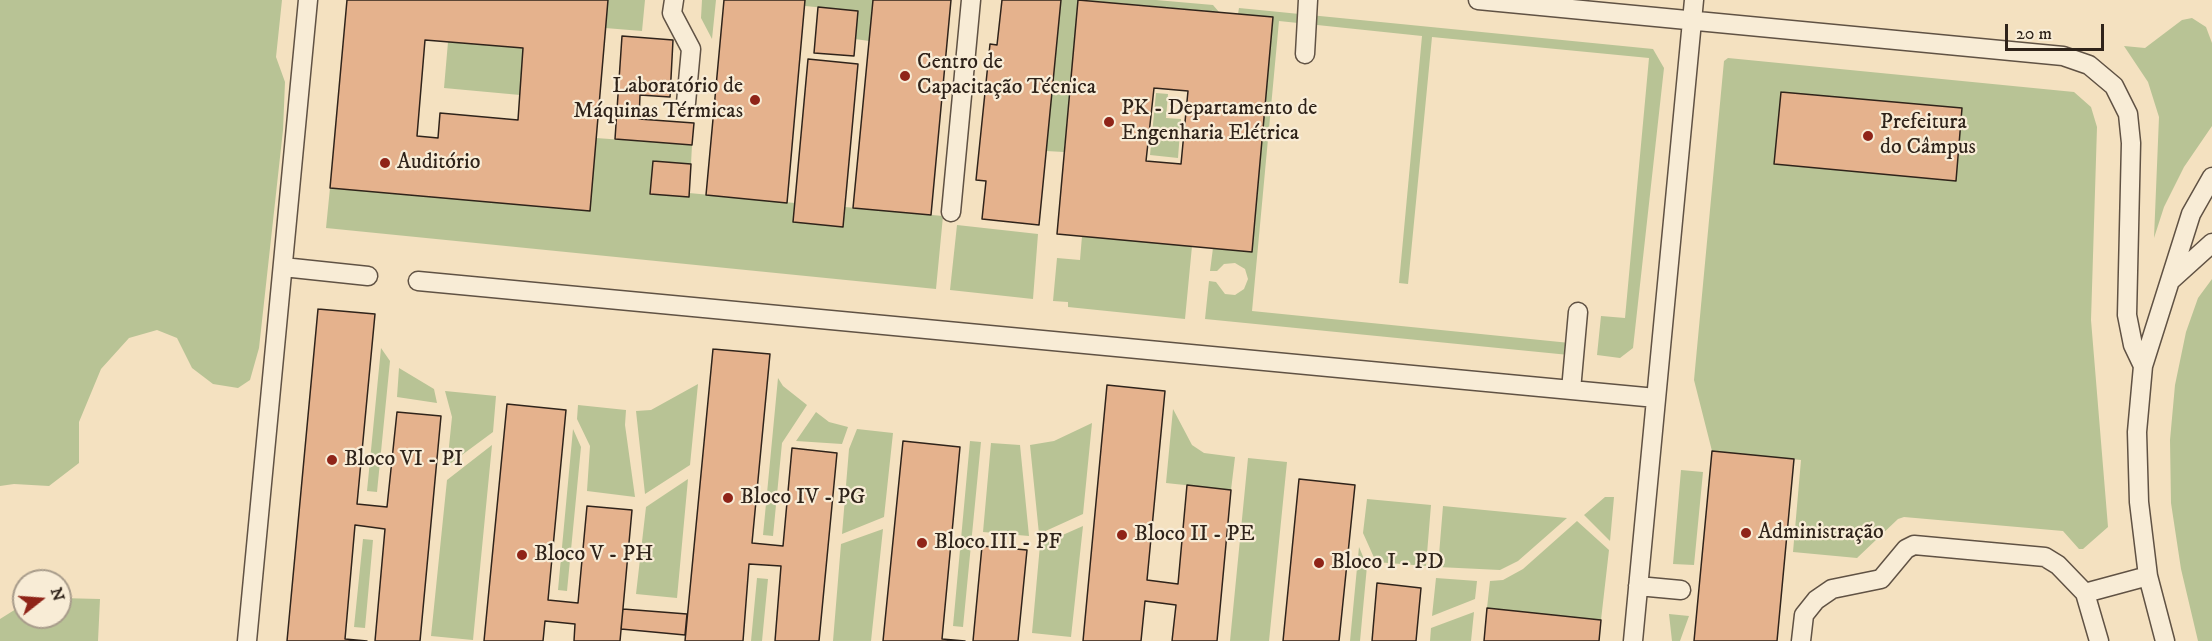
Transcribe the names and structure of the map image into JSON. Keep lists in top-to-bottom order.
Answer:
{
  "places": [
    "Centro de Capacitação Técnica",
    "Laboratório de Máquinas Térmicas",
    "PK - Departamento de Engenharia Elétrica",
    "Prefeitura do Câmpus",
    "Auditório",
    "Bloco VI - PI",
    "Bloco IV - PG",
    "Administração",
    "Bloco II - PE",
    "Bloco III - PF",
    "Bloco V - PH",
    "Bloco I - PD"
  ],
  "scale_bar": "20 m",
  "north": "right"
}
